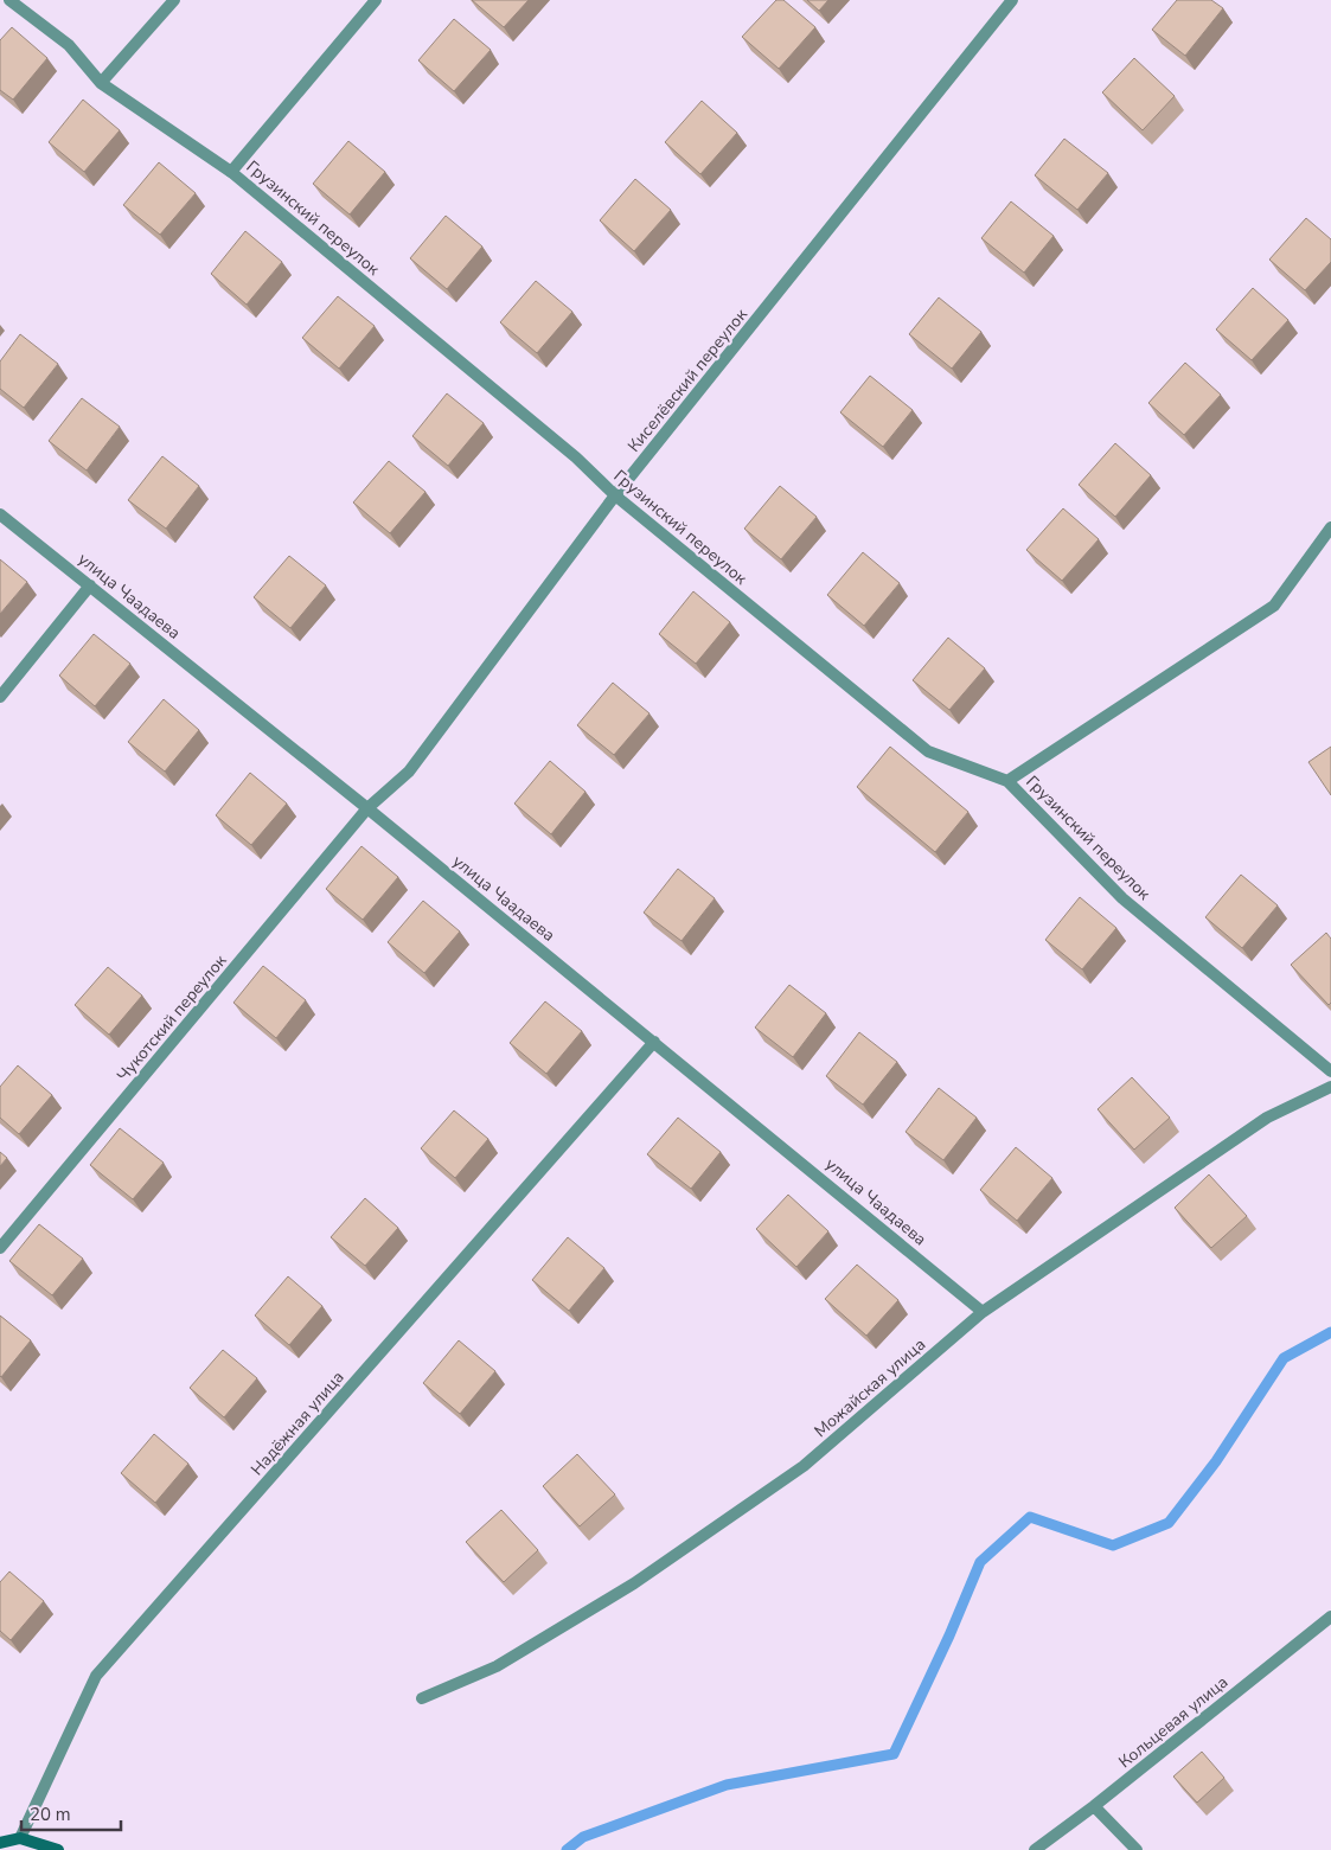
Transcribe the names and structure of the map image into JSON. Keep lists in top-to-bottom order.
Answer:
{
  "streets": {
    "street": [
      "Грузинский переулок",
      "Киселёвский переулок",
      "улица Чаадаева",
      "Чукотский переулок",
      "Можайская улица",
      "Надёжная улица",
      "Кольцевая улица"
    ]
  },
  "crossings": [
    ["Грузинский переулок", "Киселёвский переулок"],
    ["Киселёвский переулок", "улица Чаадаева"],
    ["Киселёвский переулок", "Чукотский переулок"],
    ["улица Чаадаева", "Чукотский переулок"],
    ["улица Чаадаева", "Можайская улица"],
    ["улица Чаадаева", "Надёжная улица"]
  ],
  "scale_bar": "20 m"
}
